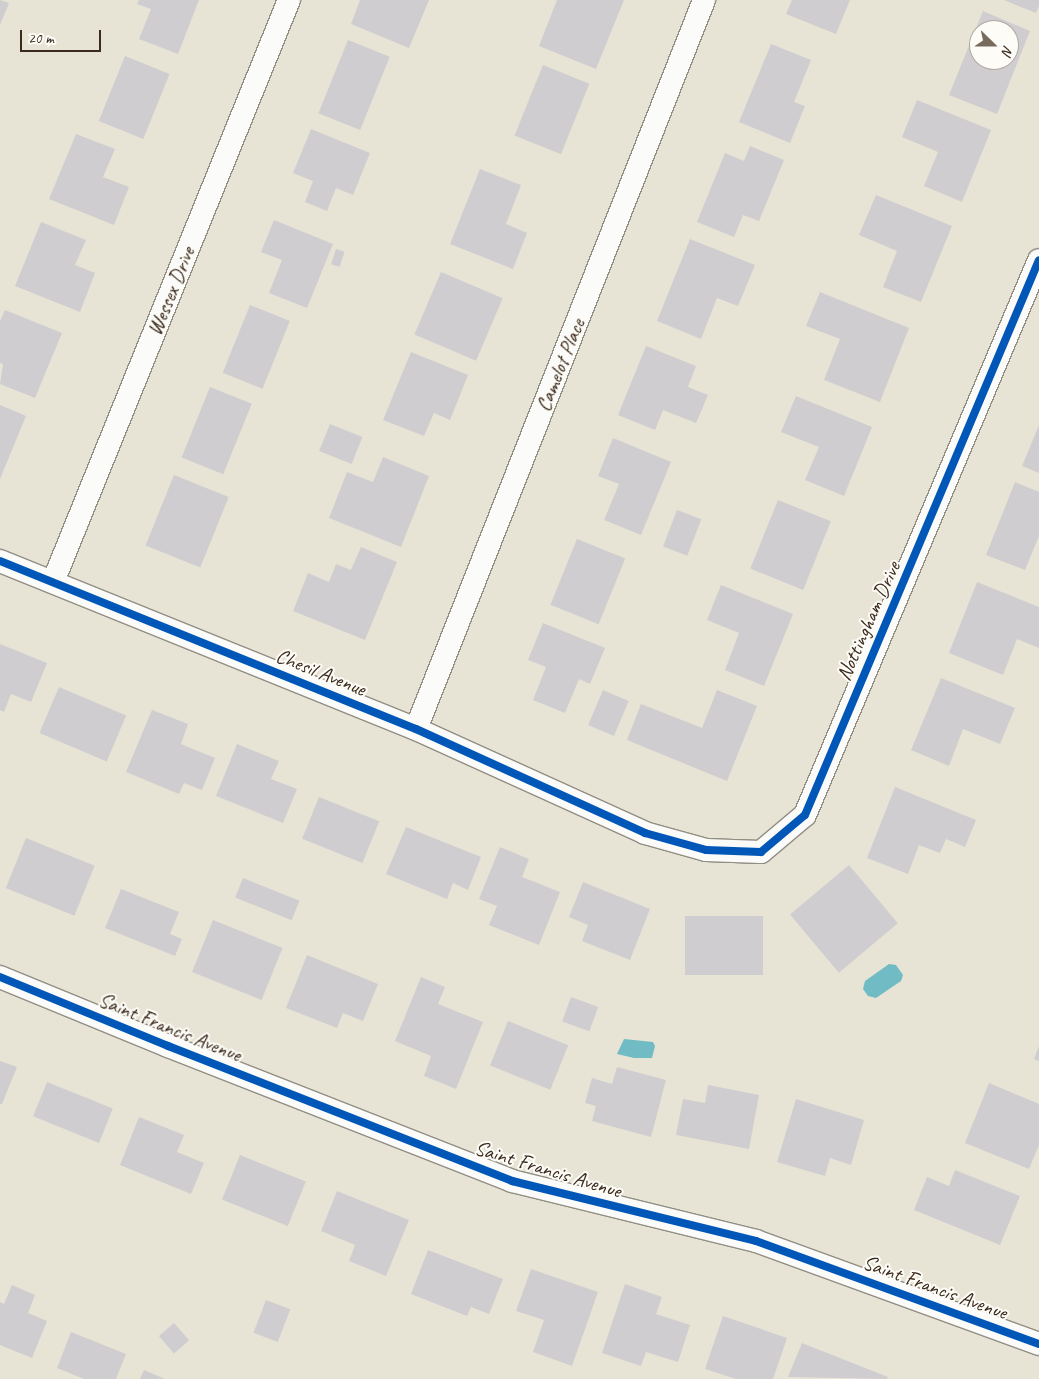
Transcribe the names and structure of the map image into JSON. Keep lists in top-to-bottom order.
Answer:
{
  "streets": {
    "street": [
      "Wessex Drive",
      "Camelot Place",
      "Nottingham Drive",
      "Chesil Avenue",
      "Saint Francis Avenue"
    ]
  },
  "crossings": [
    ["Wessex Drive", "Chesil Avenue"],
    ["Camelot Place", "Chesil Avenue"],
    ["Nottingham Drive", "Chesil Avenue"]
  ],
  "scale_bar": "20 m",
  "north": "right"
}
